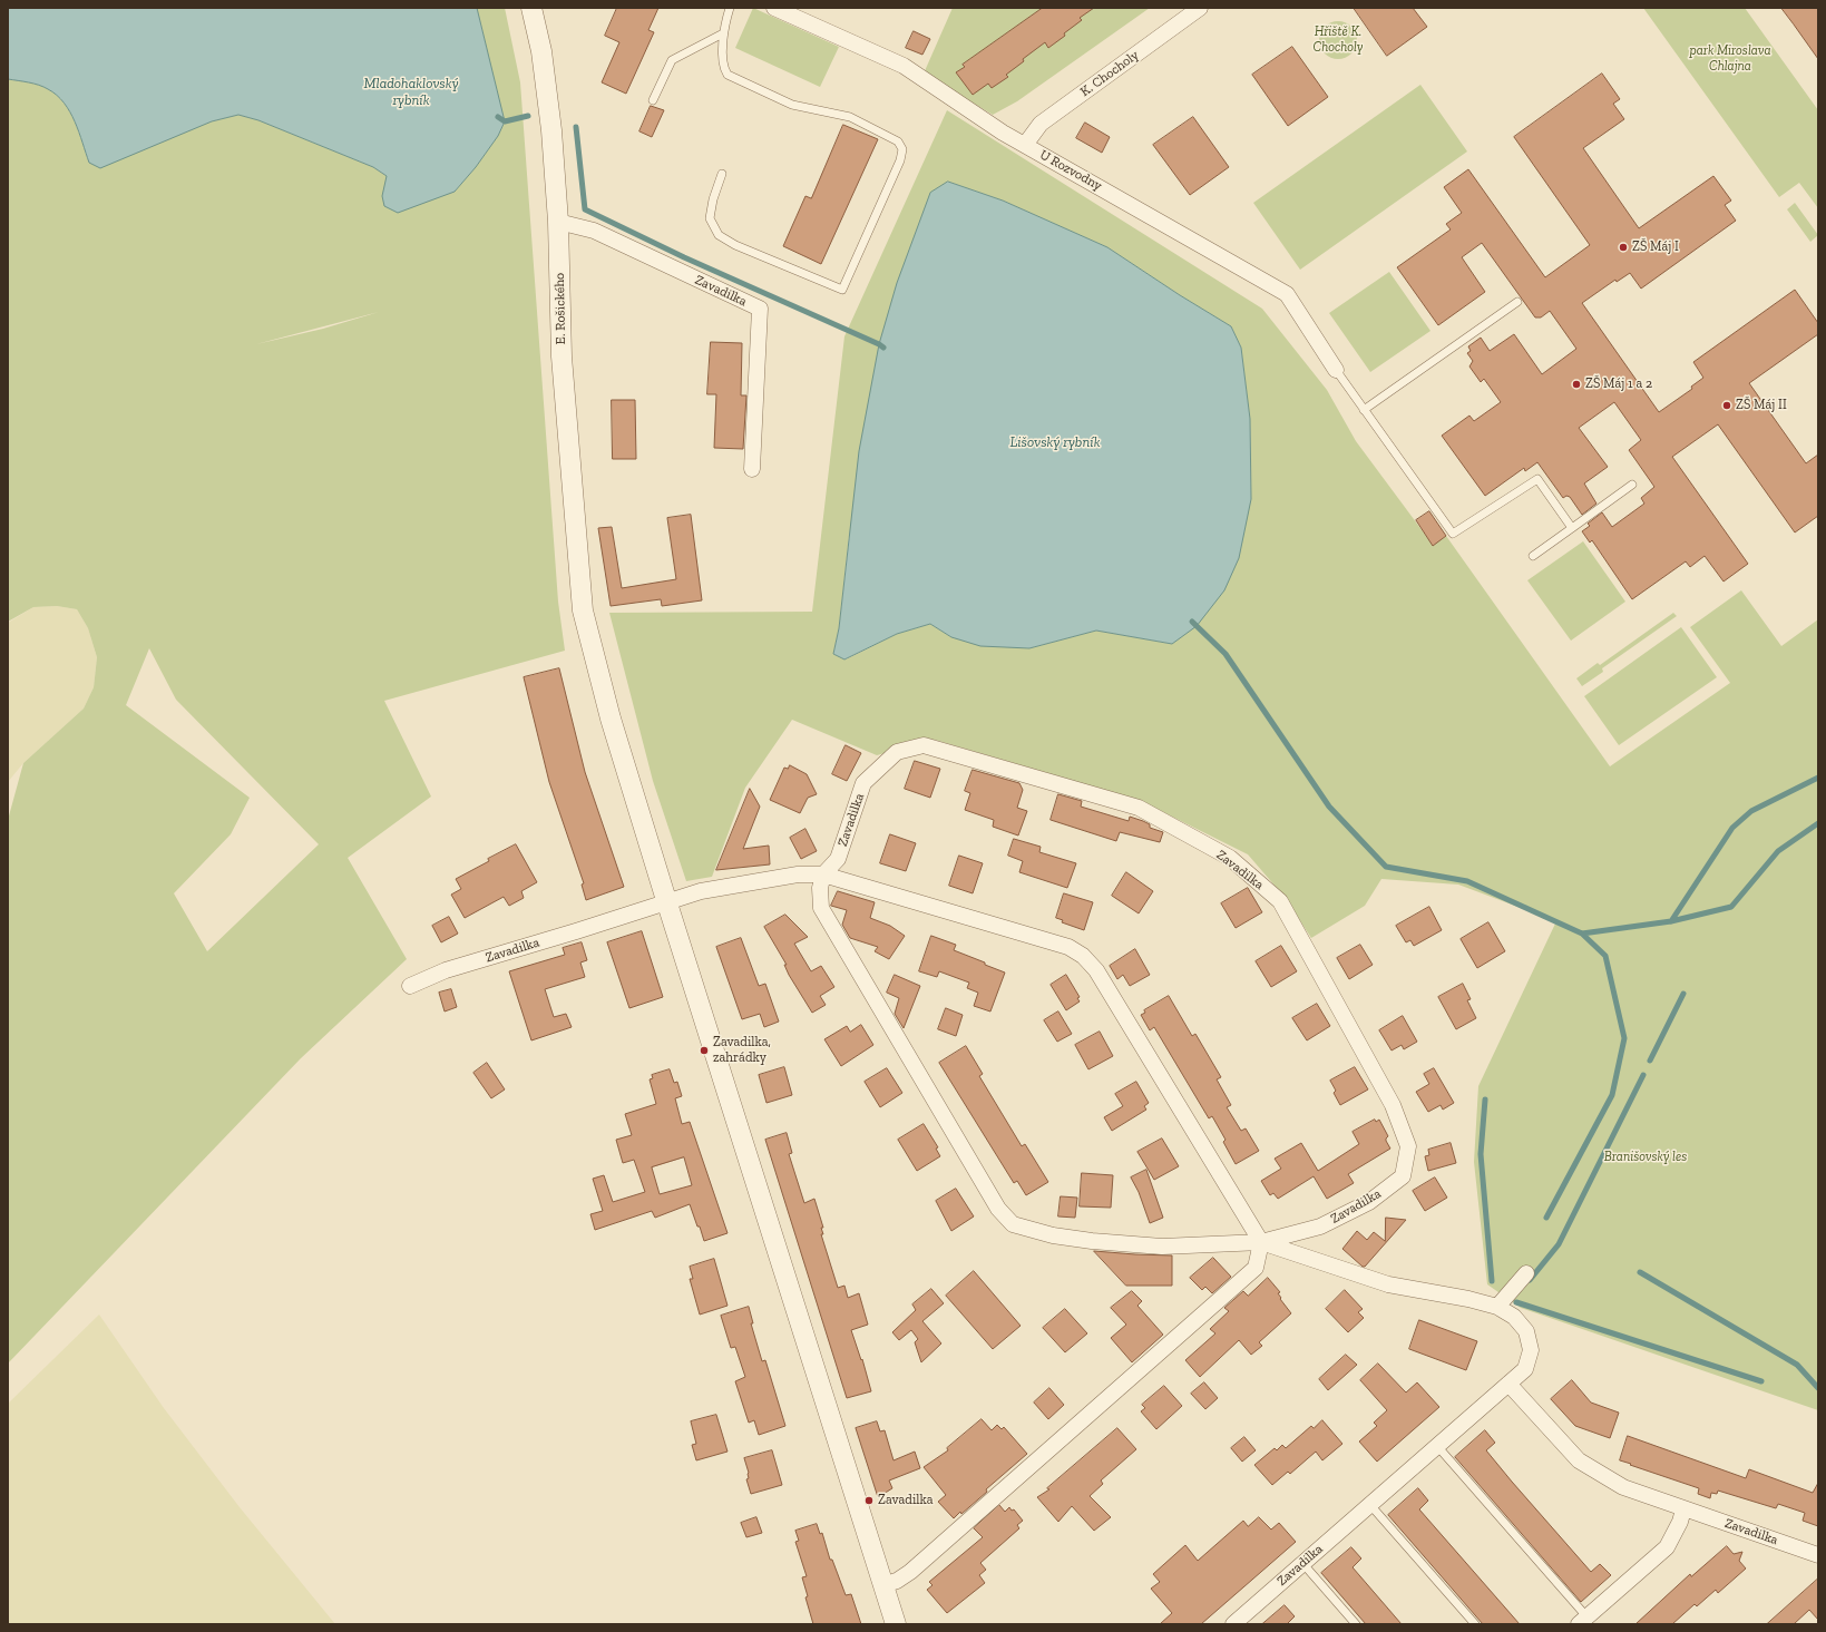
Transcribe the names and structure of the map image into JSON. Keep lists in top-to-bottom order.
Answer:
{
  "streets": {
    "street": [
      "K. Chocholy",
      "U Rozvodny",
      "Zavadilka",
      "E. Rošického"
    ]
  },
  "crossings": [
    ["K. Chocholy", "U Rozvodny"],
    ["Zavadilka", "E. Rošického"]
  ],
  "water": ["Mladohaklovský rybník", "Lišovský rybník"],
  "parks": ["Hřiště K. Chocholy", "park Miroslava Chlajna", "Branišovský les"],
  "places": [
    "ZŠ Máj I",
    "ZŠ Máj 1 a 2",
    "ZŠ Máj II",
    "Zavadilka, zahrádky",
    "Zavadilka"
  ]
}
